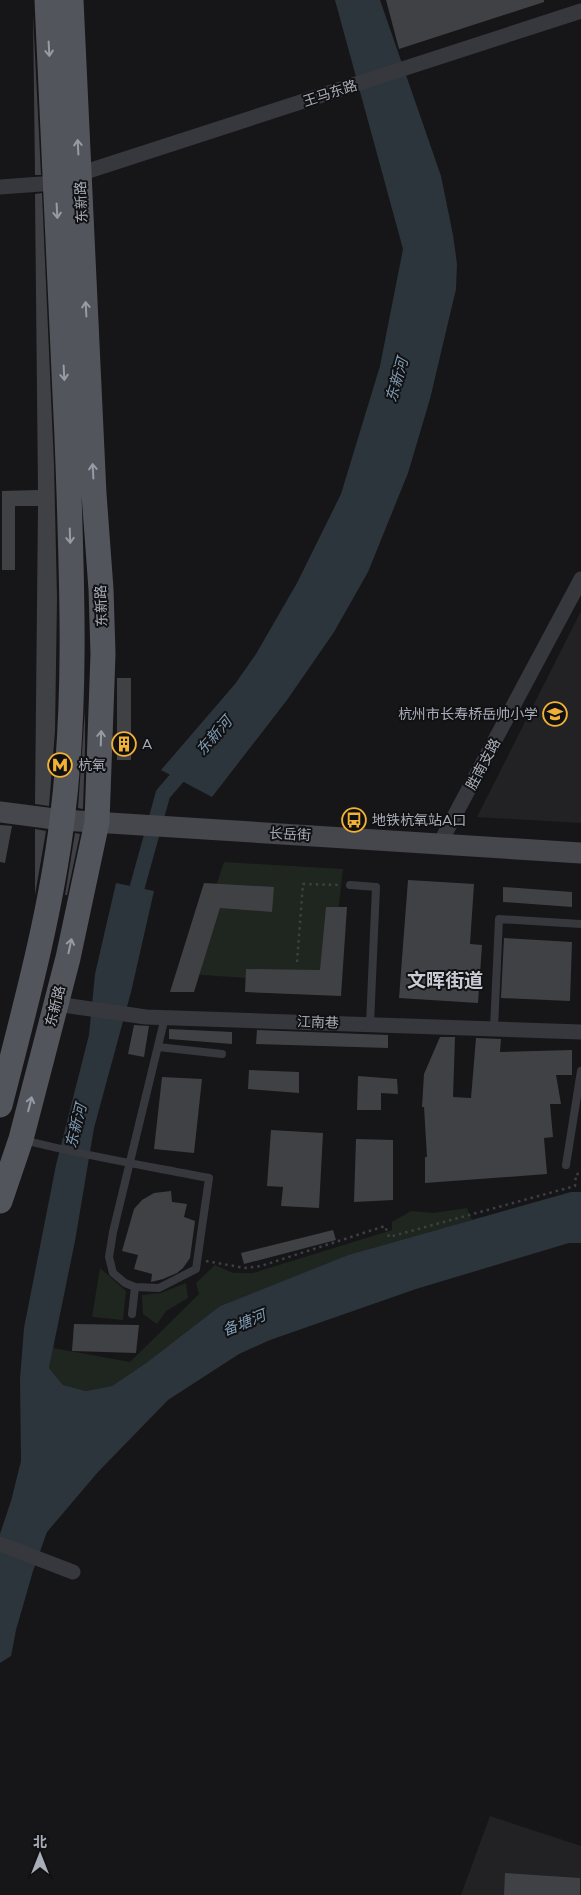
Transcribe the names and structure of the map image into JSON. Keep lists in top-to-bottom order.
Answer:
{
  "streets": {
    "main road": ["东新路"],
    "street": [
      "王马东路",
      "胜南支路",
      "长岳街",
      "江南巷"
    ]
  },
  "crossings": [
    ["王马东路", "东新路"],
    ["东新路", "长岳街"],
    ["东新路", "江南巷"],
    ["胜南支路", "长岳街"]
  ],
  "districts": ["文晖街道"],
  "water": ["东新河", "备塘河"],
  "places": {
    "school or university": ["杭州市长寿桥岳帅小学"],
    "building": ["A"],
    "metro station": ["杭氧"],
    "bus stop": ["地铁杭氧站A口"]
  },
  "north": "top"
}
